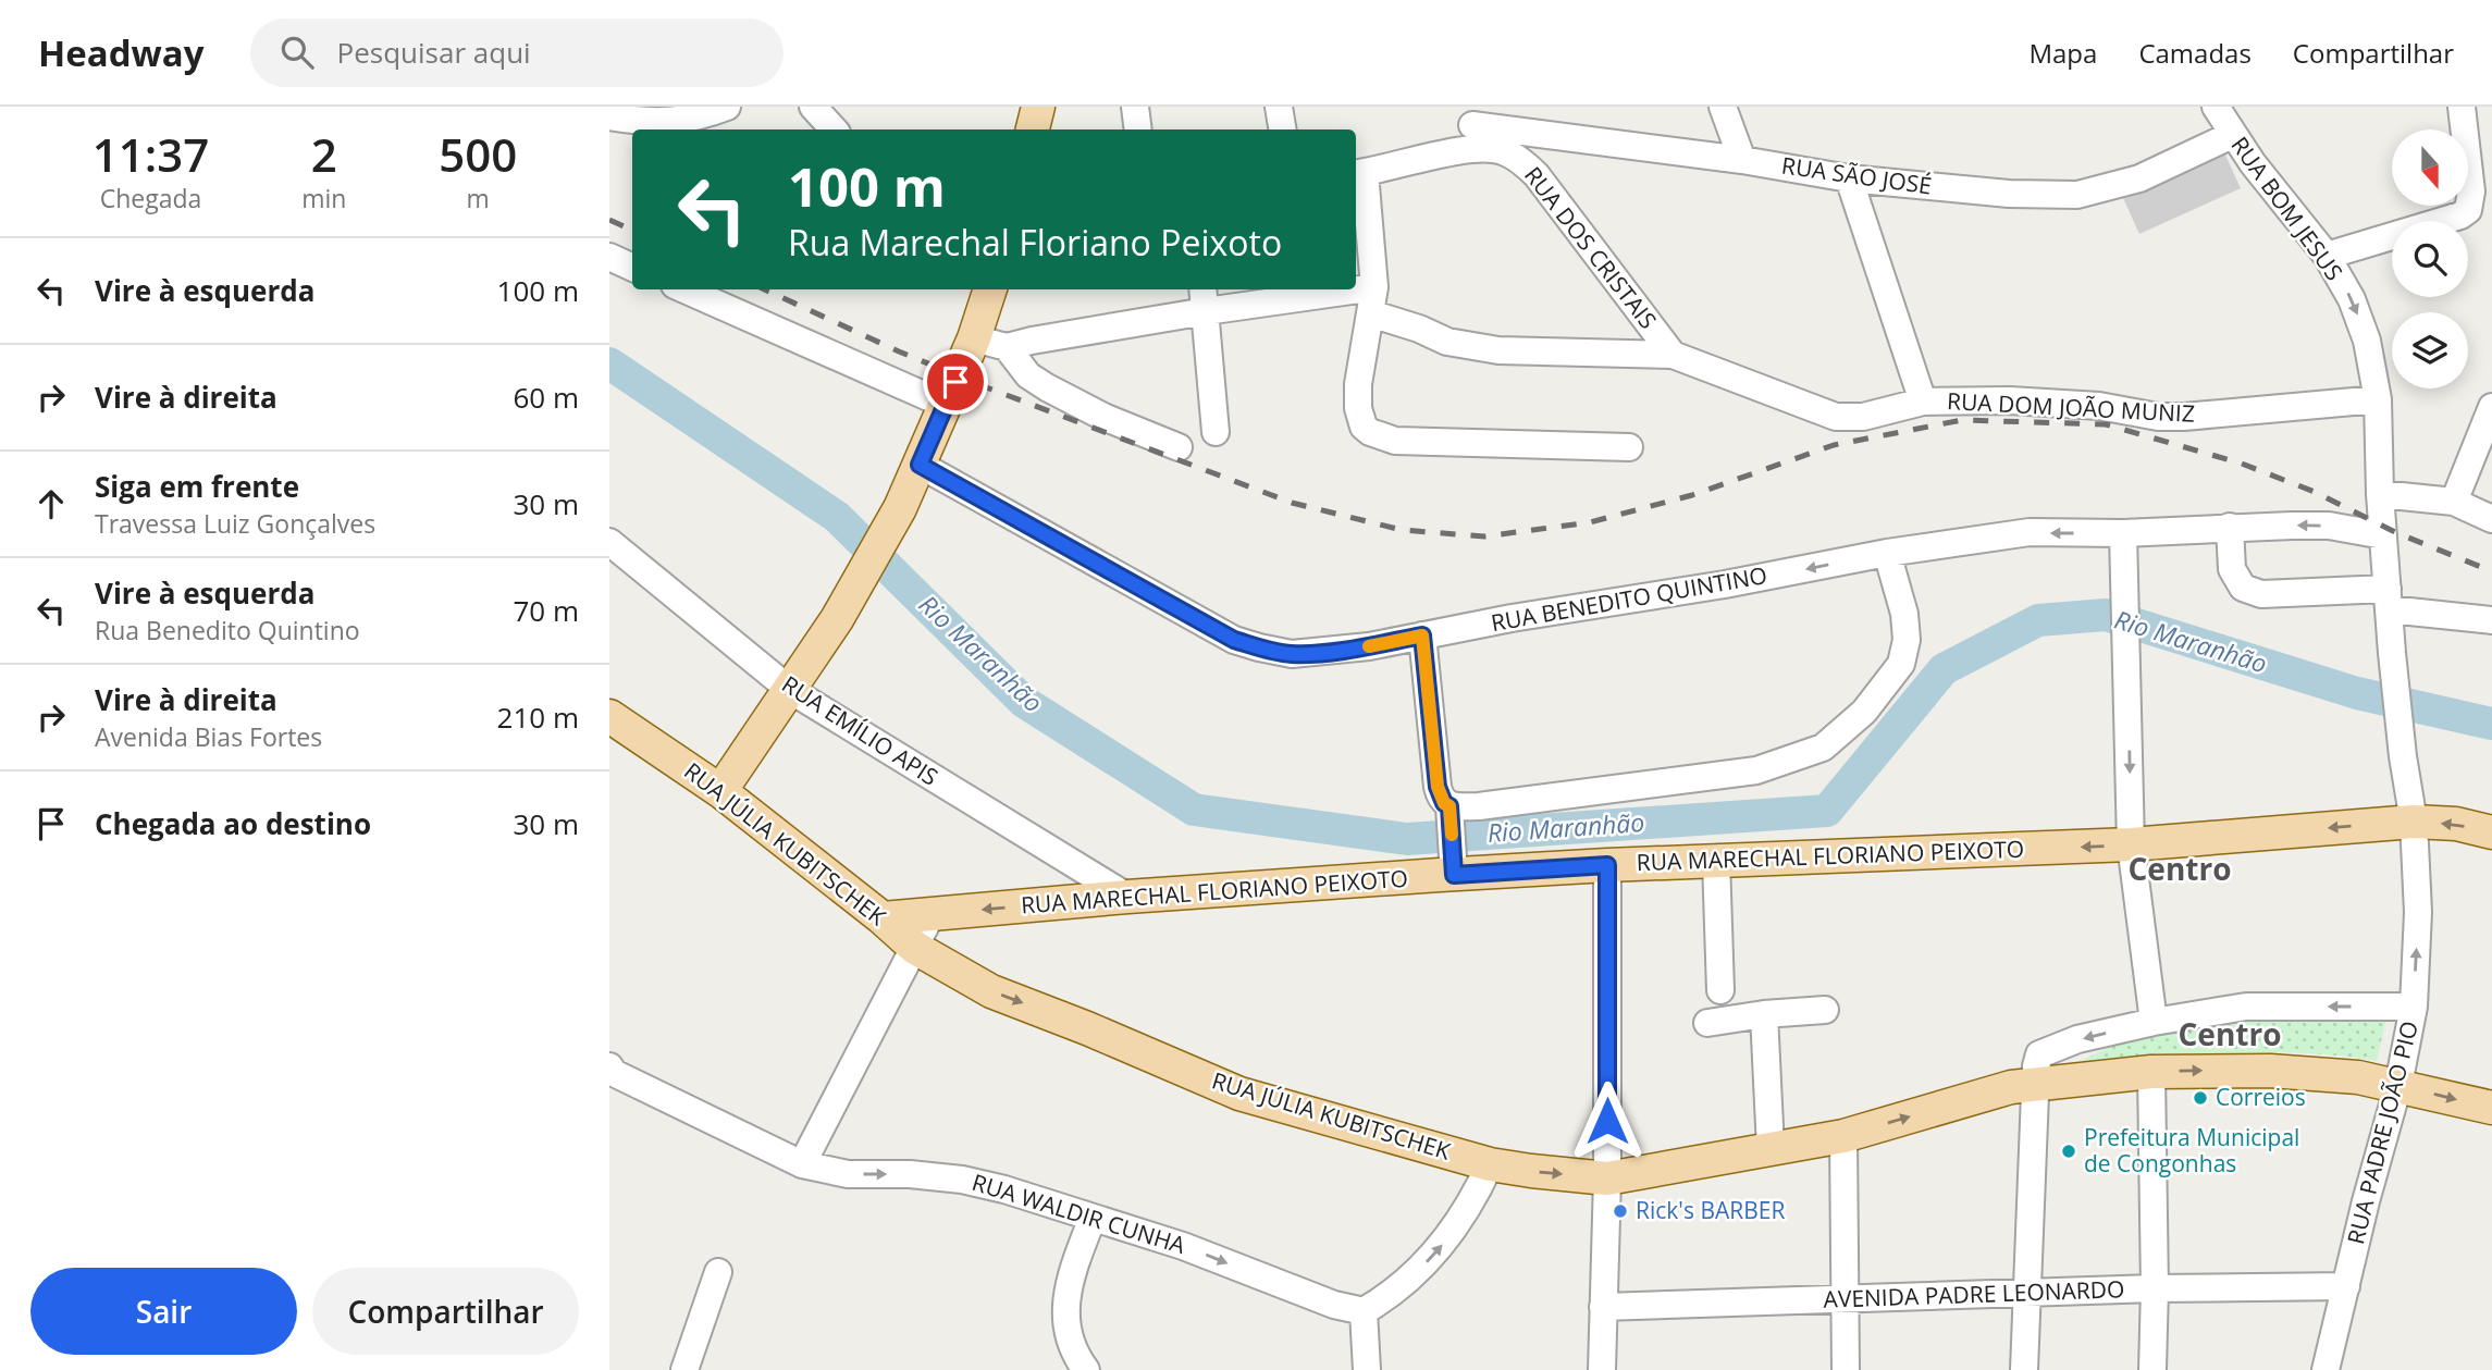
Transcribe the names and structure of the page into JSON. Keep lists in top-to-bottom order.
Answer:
{
  "streets": {
    "main road": ["RUA JÚLIA KUBITSCHEK", "RUA MARECHAL FLORIANO PEIXOTO"],
    "street": [
      "RUA SÃO JOSÉ",
      "RUA BOM JESUS",
      "RUA DOS CRISTAIS",
      "RUA DOM JOÃO MUNIZ",
      "RUA BENEDITO QUINTINO",
      "RUA EMÍLIO APIS",
      "RUA PADRE JOÃO PIO",
      "RUA WALDIR CUNHA",
      "AVENIDA PADRE LEONARDO"
    ]
  },
  "crossings": [
    ["RUA SÃO JOSÉ", "RUA BOM JESUS"],
    ["RUA SÃO JOSÉ", "RUA DOS CRISTAIS"],
    ["RUA BOM JESUS", "RUA DOM JOÃO MUNIZ"],
    ["RUA BOM JESUS", "RUA BENEDITO QUINTINO"],
    ["RUA BOM JESUS", "RUA PADRE JOÃO PIO"],
    ["RUA DOS CRISTAIS", "RUA DOM JOÃO MUNIZ"],
    ["RUA EMÍLIO APIS", "RUA MARECHAL FLORIANO PEIXOTO"],
    ["RUA JÚLIA KUBITSCHEK", "RUA MARECHAL FLORIANO PEIXOTO"],
    ["RUA JÚLIA KUBITSCHEK", "RUA PADRE JOÃO PIO"],
    ["RUA MARECHAL FLORIANO PEIXOTO", "RUA PADRE JOÃO PIO"],
    ["RUA PADRE JOÃO PIO", "AVENIDA PADRE LEONARDO"]
  ],
  "one_way": [
    "RUA BENEDITO QUINTINO",
    "RUA JÚLIA KUBITSCHEK",
    "RUA MARECHAL FLORIANO PEIXOTO",
    "RUA WALDIR CUNHA"
  ],
  "districts": ["Centro", "Centro"],
  "water": ["Rio Maranhão"],
  "places": ["Correios", "Prefeitura Municipal de Congonhas", "Rick's BARBER"],
  "north": "bottom",
  "page": {
    "header": "Headway",
    "search": "Pesquisar aqui",
    "nav": ["Mapa", "Camadas", "Compartilhar"],
    "eta": [
      "11:37",
      "Chegada",
      "2",
      "min",
      "500",
      "m"
    ],
    "turn": ["100 m", "Rua Marechal Floriano Peixoto"],
    "list": [
      {
        "name": "Vire à esquerda",
        "value": "100 m"
      },
      {
        "name": "Vire à direita",
        "value": "60 m"
      },
      {
        "name": "Siga em frente",
        "note": "Travessa Luiz Gonçalves",
        "value": "30 m"
      },
      {
        "name": "Vire à esquerda",
        "note": "Rua Benedito Quintino",
        "value": "70 m"
      },
      {
        "name": "Vire à direita",
        "note": "Avenida Bias Fortes",
        "value": "210 m"
      },
      {
        "name": "Chegada ao destino",
        "value": "30 m"
      }
    ],
    "buttons": ["Sair", "Compartilhar"]
  }
}
